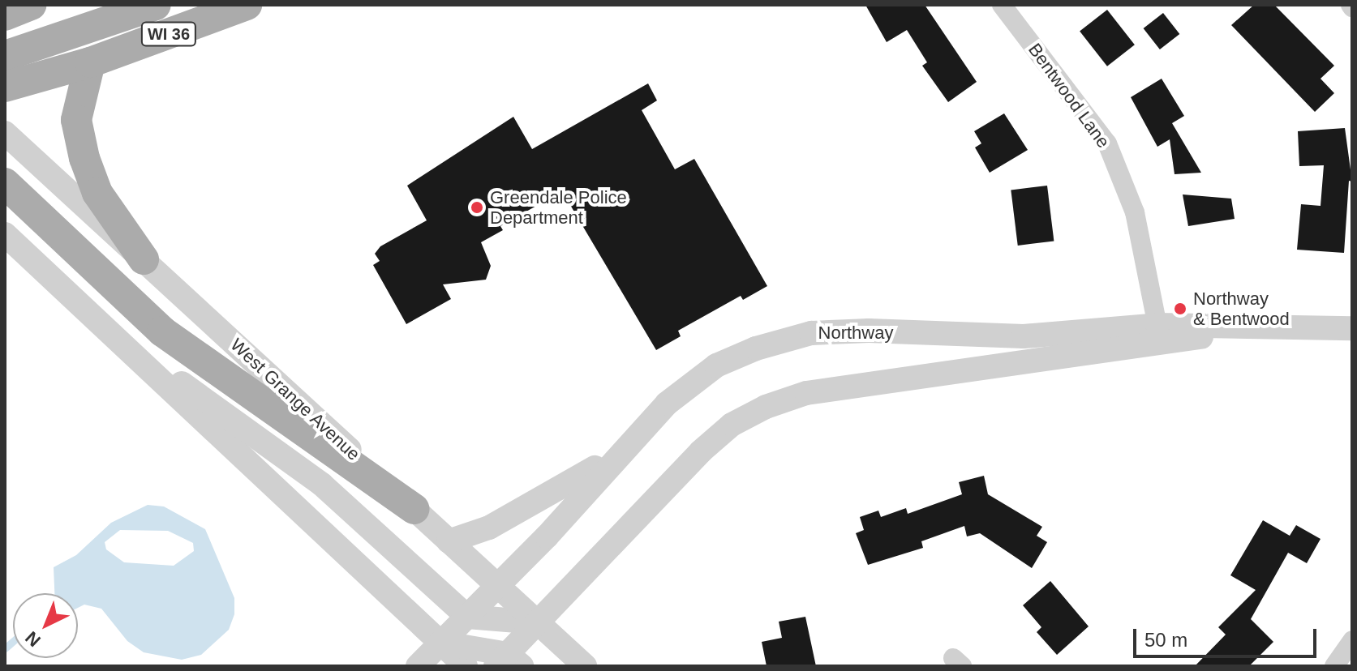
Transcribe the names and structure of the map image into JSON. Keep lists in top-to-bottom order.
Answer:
{
  "streets": {
    "main road": ["WI 36"],
    "street": ["Bentwood Lane", "Northway", "West Grange Avenue"]
  },
  "crossings": [
    ["Bentwood Lane", "Northway"],
    ["Northway", "West Grange Avenue"]
  ],
  "places": ["Greendale Police Department", "Northway & Bentwood"],
  "scale_bar": "50 m",
  "north": "bottom left"
}
